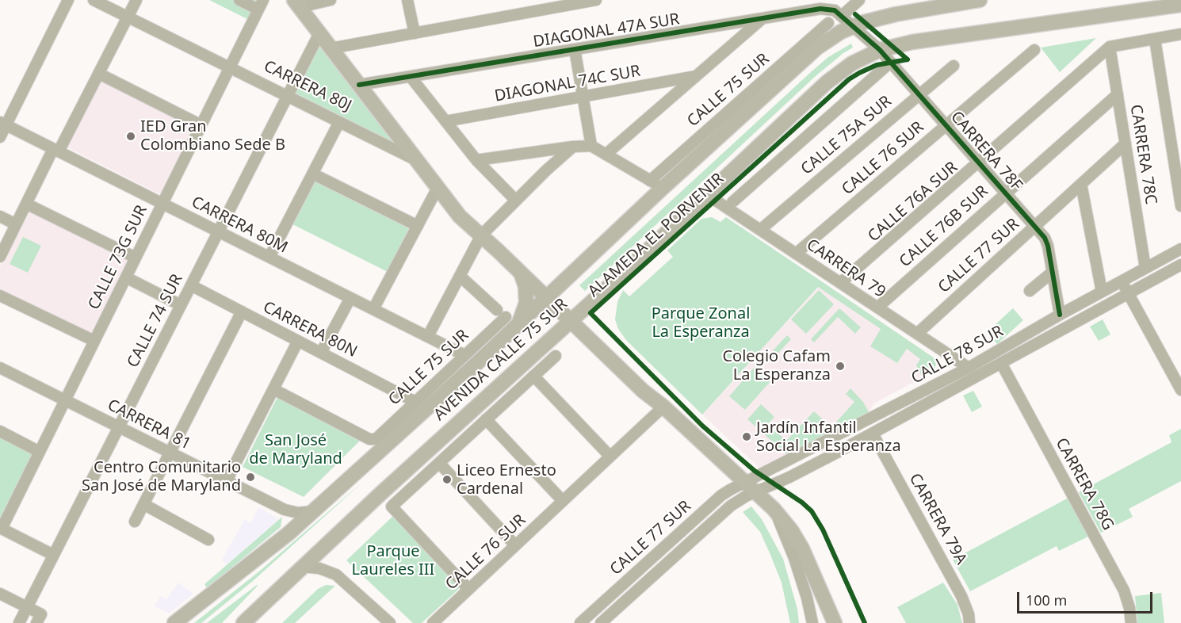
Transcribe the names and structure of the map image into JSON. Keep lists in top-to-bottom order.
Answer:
{
  "streets": {
    "main road": ["CARRERA 80J", "AVENIDA CALLE 75 SUR"],
    "street": [
      "DIAGONAL 47A SUR",
      "DIAGONAL 74C SUR",
      "CALLE 75 SUR",
      "CALLE 75A SUR",
      "CARRERA 78F",
      "CARRERA 78C",
      "CALLE 76 SUR",
      "CALLE 76A SUR",
      "CARRERA 80M",
      "CALLE 76B SUR",
      "CALLE 77 SUR",
      "CALLE 73G SUR",
      "CARRERA 79",
      "CALLE 74 SUR",
      "CARRERA 80N",
      "CALLE 78 SUR",
      "CARRERA 81",
      "CARRERA 78G",
      "CARRERA 79A"
    ],
    "cycle path": ["ALAMEDA EL PORVENIR"]
  },
  "crossings": [
    ["DIAGONAL 47A SUR", "CARRERA 78F"],
    ["DIAGONAL 47A SUR", "AVENIDA CALLE 75 SUR"],
    ["CARRERA 80J", "CALLE 76 SUR"],
    ["CARRERA 80J", "CALLE 77 SUR"],
    ["CARRERA 80J", "CALLE 73G SUR"],
    ["CARRERA 80J", "CALLE 74 SUR"],
    ["CARRERA 80J", "CALLE 78 SUR"],
    ["CARRERA 80J", "AVENIDA CALLE 75 SUR"],
    ["CALLE 75 SUR", "CARRERA 80M"],
    ["CALLE 75 SUR", "CARRERA 80N"],
    ["CALLE 75A SUR", "CARRERA 78F"],
    ["CALLE 75A SUR", "CARRERA 79"],
    ["CARRERA 78F", "CALLE 76 SUR"],
    ["CARRERA 78F", "CALLE 76A SUR"],
    ["CARRERA 78F", "CALLE 76B SUR"],
    ["CARRERA 78F", "CALLE 77 SUR"],
    ["CARRERA 78F", "CALLE 78 SUR"],
    ["CARRERA 78F", "AVENIDA CALLE 75 SUR"],
    ["CARRERA 78C", "CALLE 76A SUR"],
    ["CARRERA 78C", "CALLE 76B SUR"],
    ["CARRERA 78C", "CALLE 77 SUR"],
    ["CARRERA 78C", "CALLE 78 SUR"],
    ["CALLE 76 SUR", "CARRERA 79"],
    ["CALLE 76A SUR", "CARRERA 79"],
    ["CARRERA 80M", "CALLE 73G SUR"],
    ["CARRERA 80M", "CALLE 74 SUR"],
    ["CALLE 76B SUR", "CARRERA 79"],
    ["CALLE 77 SUR", "CARRERA 79"],
    ["CALLE 77 SUR", "CALLE 78 SUR"],
    ["CALLE 73G SUR", "CARRERA 81"],
    ["CARRERA 79", "CALLE 78 SUR"],
    ["CARRERA 79", "AVENIDA CALLE 75 SUR"],
    ["CALLE 74 SUR", "CARRERA 80N"],
    ["CALLE 74 SUR", "CARRERA 81"],
    ["CALLE 78 SUR", "CARRERA 78G"],
    ["CALLE 78 SUR", "CARRERA 79A"],
    ["AVENIDA CALLE 75 SUR", "CARRERA 81"]
  ],
  "parks": ["Parque Zonal La Esperanza", "San José de Maryland", "Parque Laureles III"],
  "places": [
    "IED Gran Colombiano Sede B",
    "Colegio Cafam La Esperanza",
    "Jardín Infantil Social La Esperanza",
    "Centro Comunitario San José de Maryland",
    "Liceo Ernesto Cardenal"
  ],
  "scale_bar": "100 m"
}
